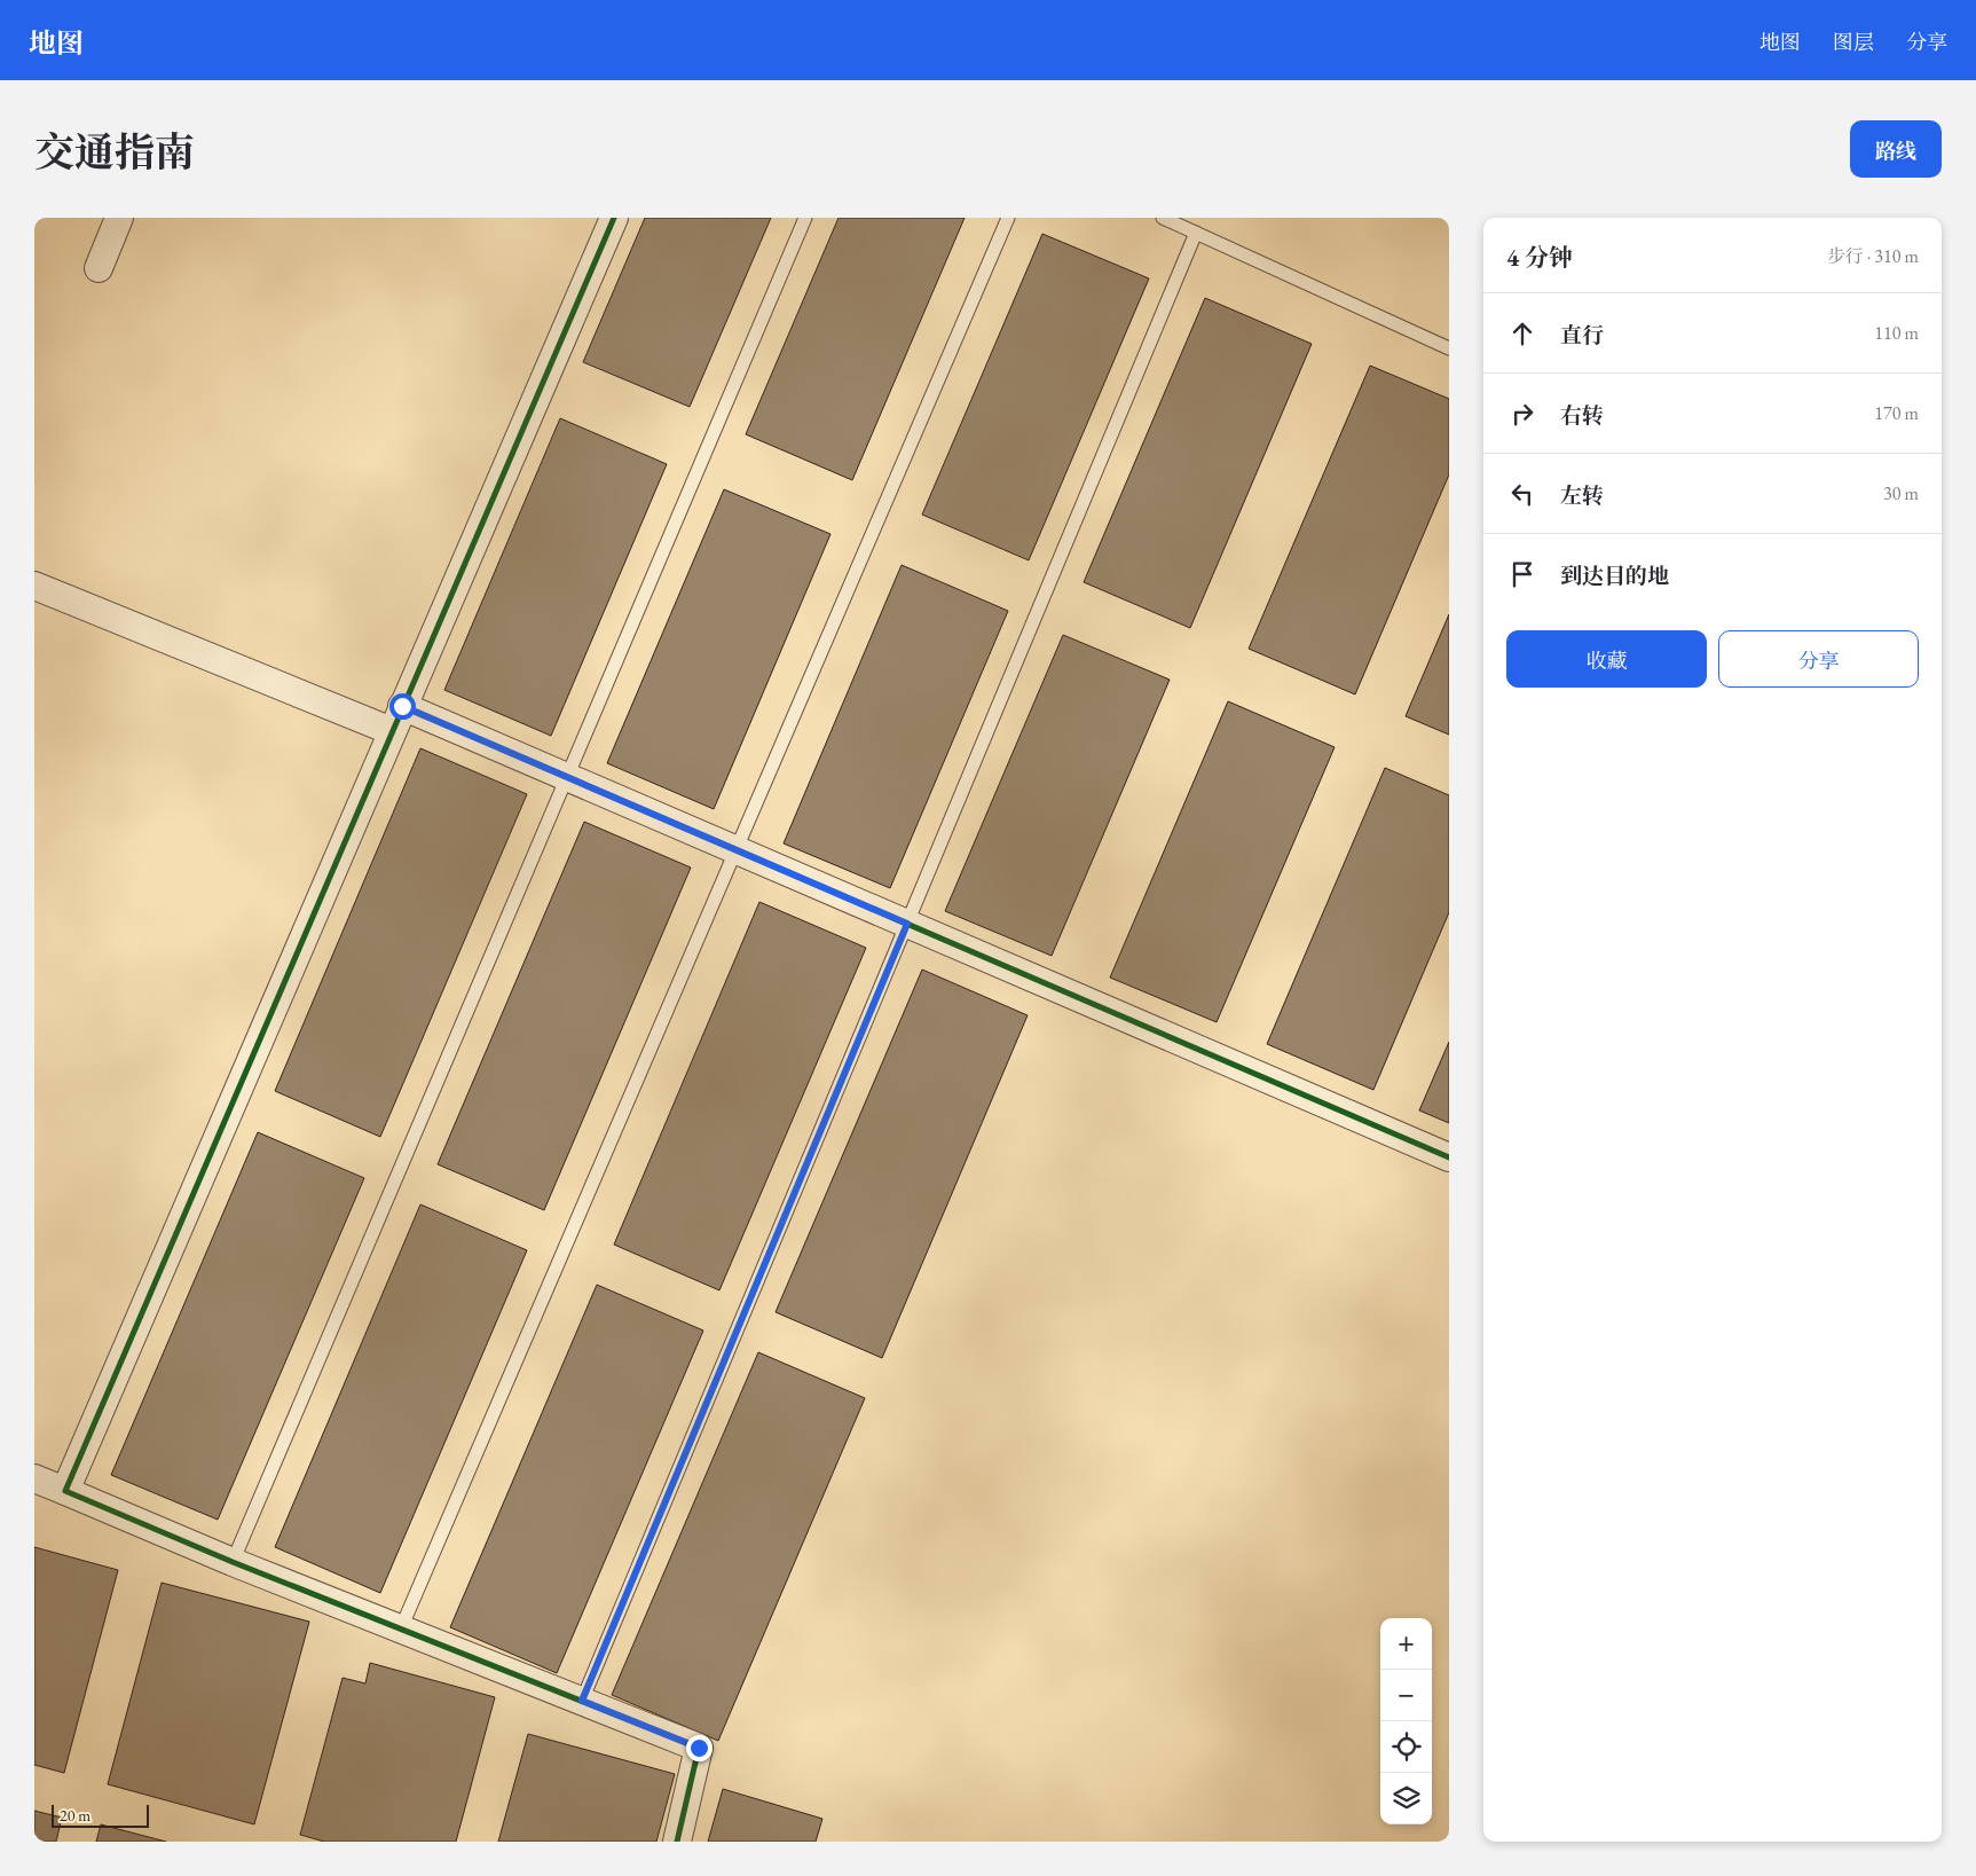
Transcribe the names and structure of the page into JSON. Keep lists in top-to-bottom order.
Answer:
{
  "scale_bar": "20 m",
  "page": {
    "header": "地图",
    "nav": ["地图", "图层", "分享"],
    "title": "交通指南",
    "buttons": [
      "路线",
      ["收藏", "分享"]
    ],
    "heading": ["4 分钟", "步行 · 310 m"],
    "list": [
      ["直行", "110 m"],
      ["右转", "170 m"],
      ["左转", "30 m"],
      "到达目的地"
    ],
    "map_buttons": ["+", "−"],
    "scale": "20 m"
  }
}
